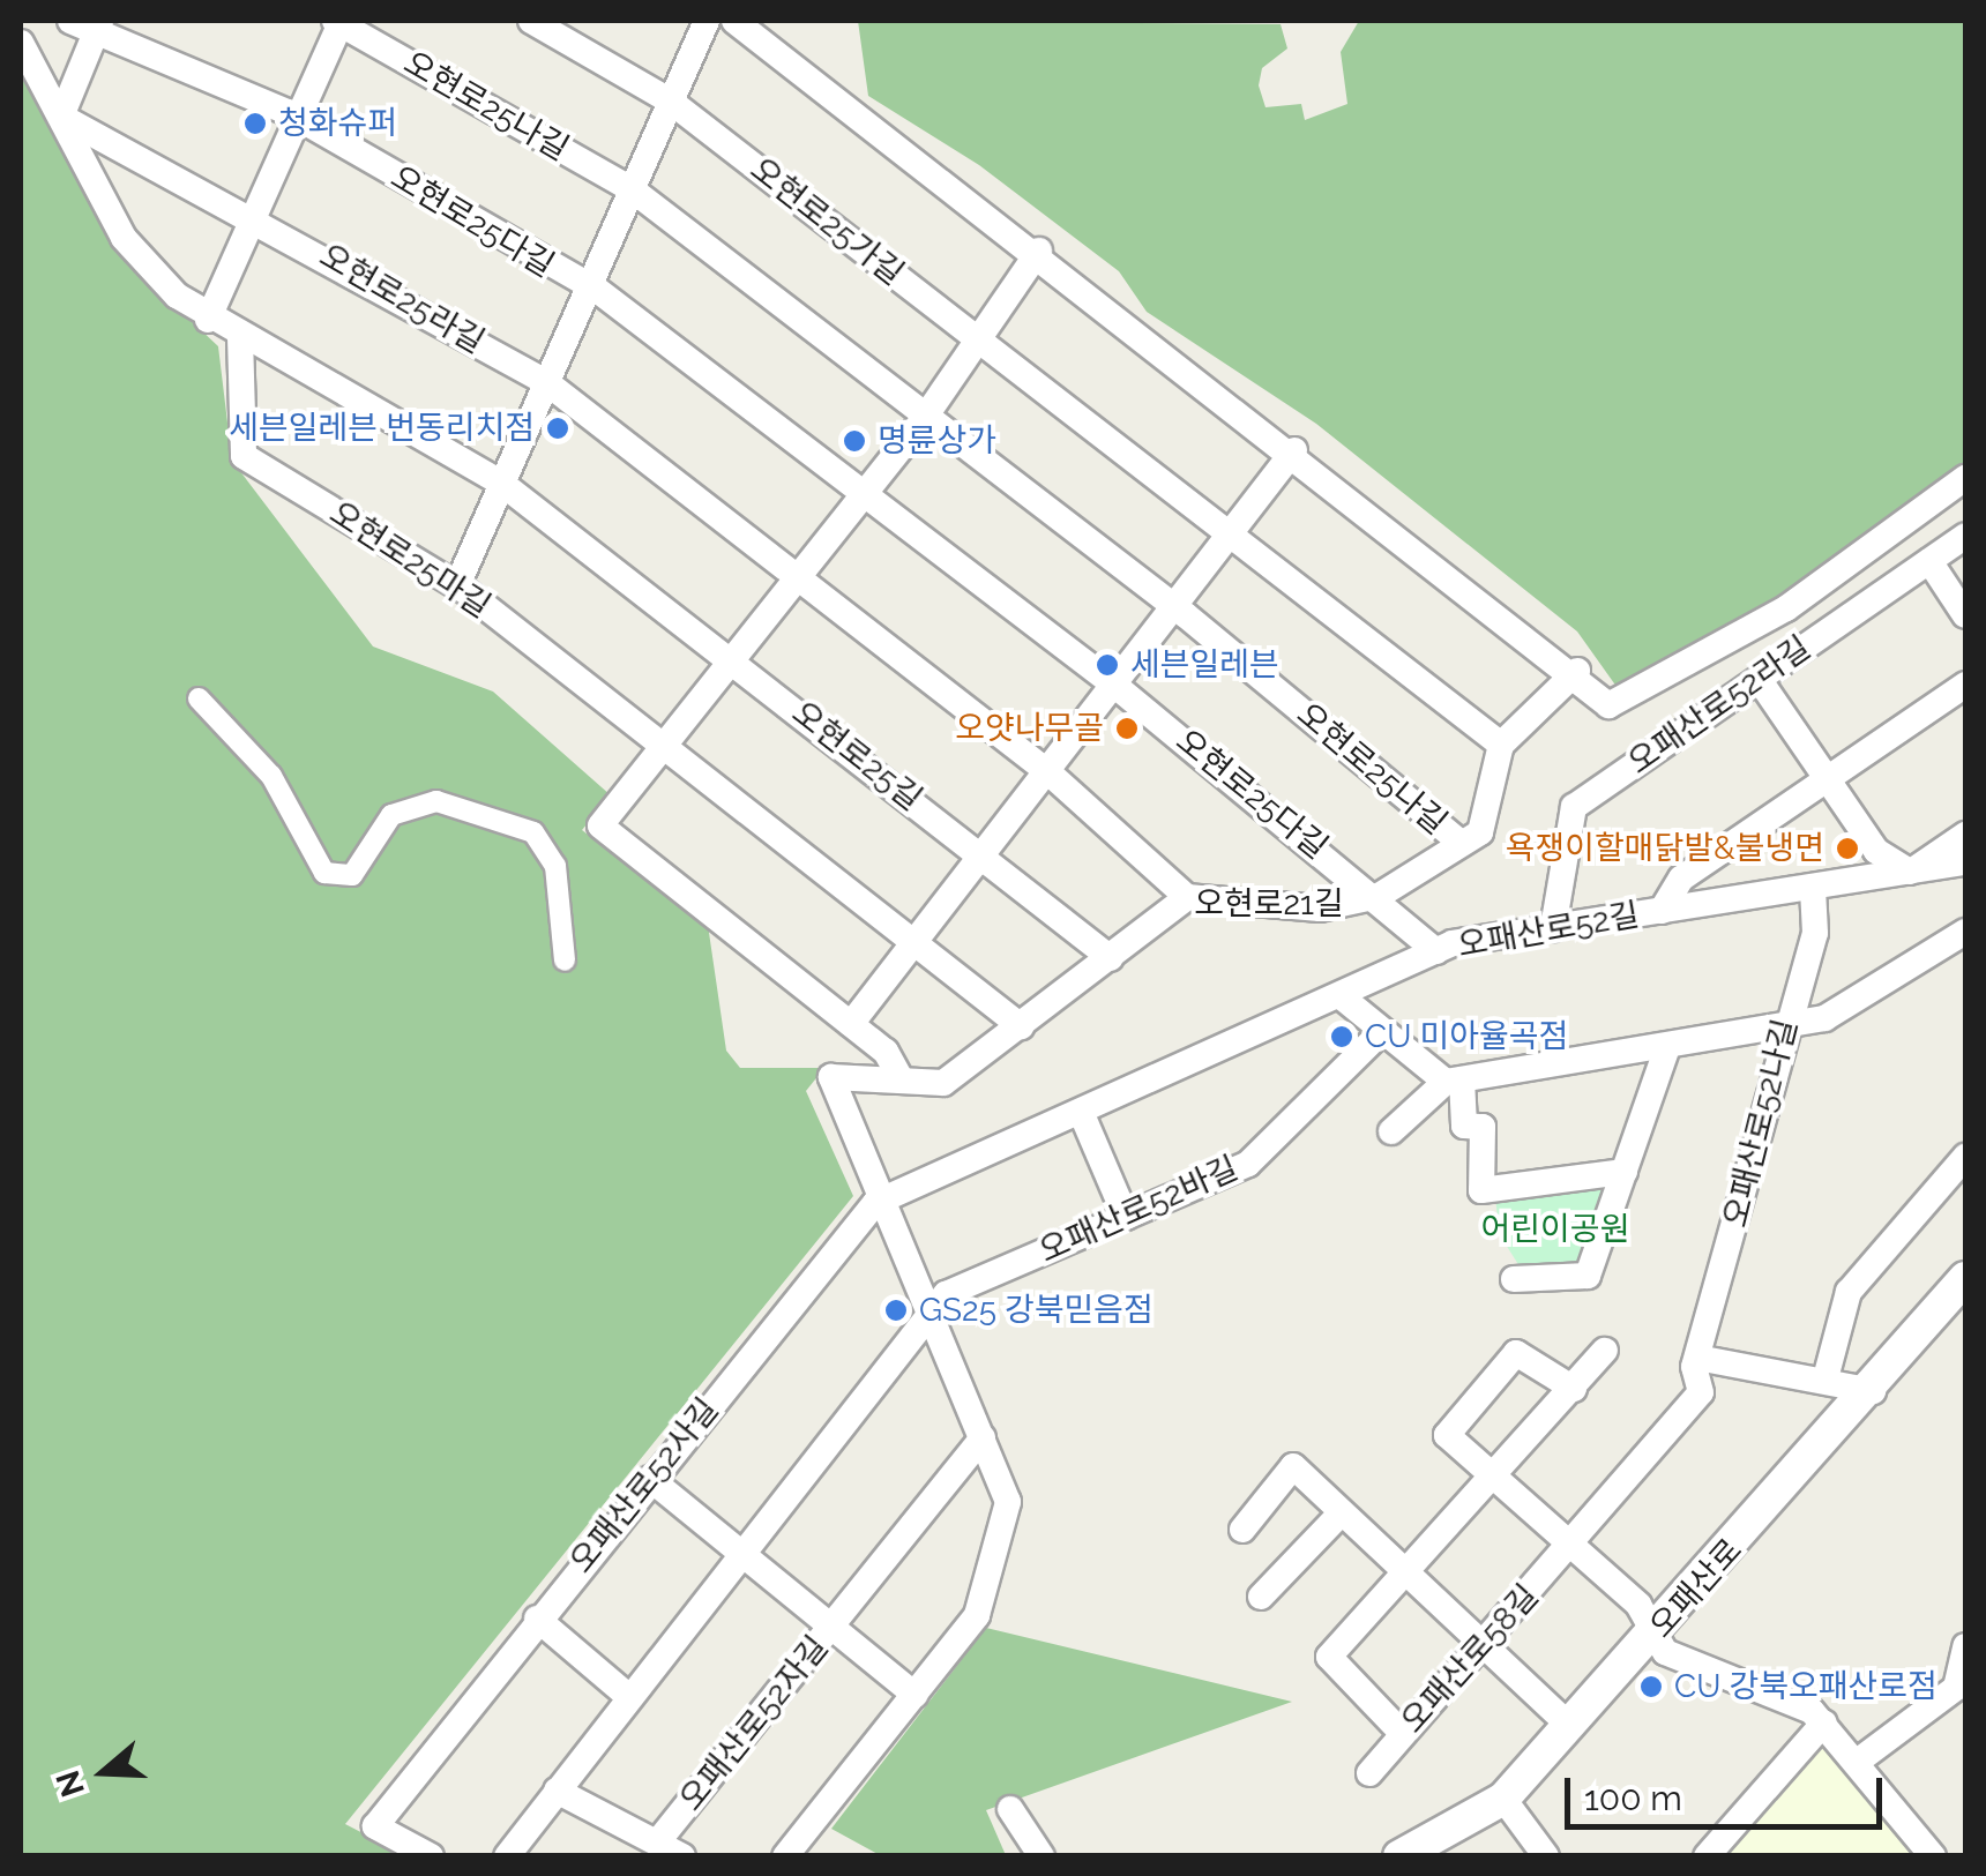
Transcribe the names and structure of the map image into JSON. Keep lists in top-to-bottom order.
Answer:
{
  "streets": {
    "street": [
      "오현로25나길",
      "오현로25다길",
      "오현로25가길",
      "오현로25라길",
      "오현로25마길",
      "오패산로52라길",
      "오현로25길",
      "오현로21길",
      "오패산로52길",
      "오패산로52나길",
      "오패산로52바길",
      "오패산로52사길",
      "오패산로",
      "오패산로58길",
      "오패산로52자길"
    ]
  },
  "crossings": [
    ["오현로25나길", "오현로25다길"],
    ["오현로25나길", "오현로21길"],
    ["오현로25다길", "오현로25라길"],
    ["오현로25다길", "오현로21길"],
    ["오현로25다길", "오패산로52길"],
    ["오현로25가길", "오현로21길"],
    ["오현로25라길", "오현로25길"],
    ["오현로25라길", "오현로21길"],
    ["오현로25마길", "오현로25길"],
    ["오현로25마길", "오현로21길"],
    ["오패산로52라길", "오패산로52길"],
    ["오현로25길", "오현로21길"],
    ["오현로21길", "오패산로52길"],
    ["오현로21길", "오패산로52사길"],
    ["오패산로52길", "오패산로52나길"],
    ["오패산로52길", "오패산로52사길"],
    ["오패산로52나길", "오패산로58길"]
  ],
  "parks": ["어린이공원"],
  "places": [
    "청화슈퍼",
    "세븐일레븐 번동리치점",
    "명륜상가",
    "세븐일레븐",
    "오얏나무골",
    "욕쟁이할매닭발&불냉면",
    "CU 미아율곡점",
    "GS25 강북믿음점",
    "CU 강북오패산로점"
  ],
  "scale_bar": "100 m",
  "north": "left"
}
